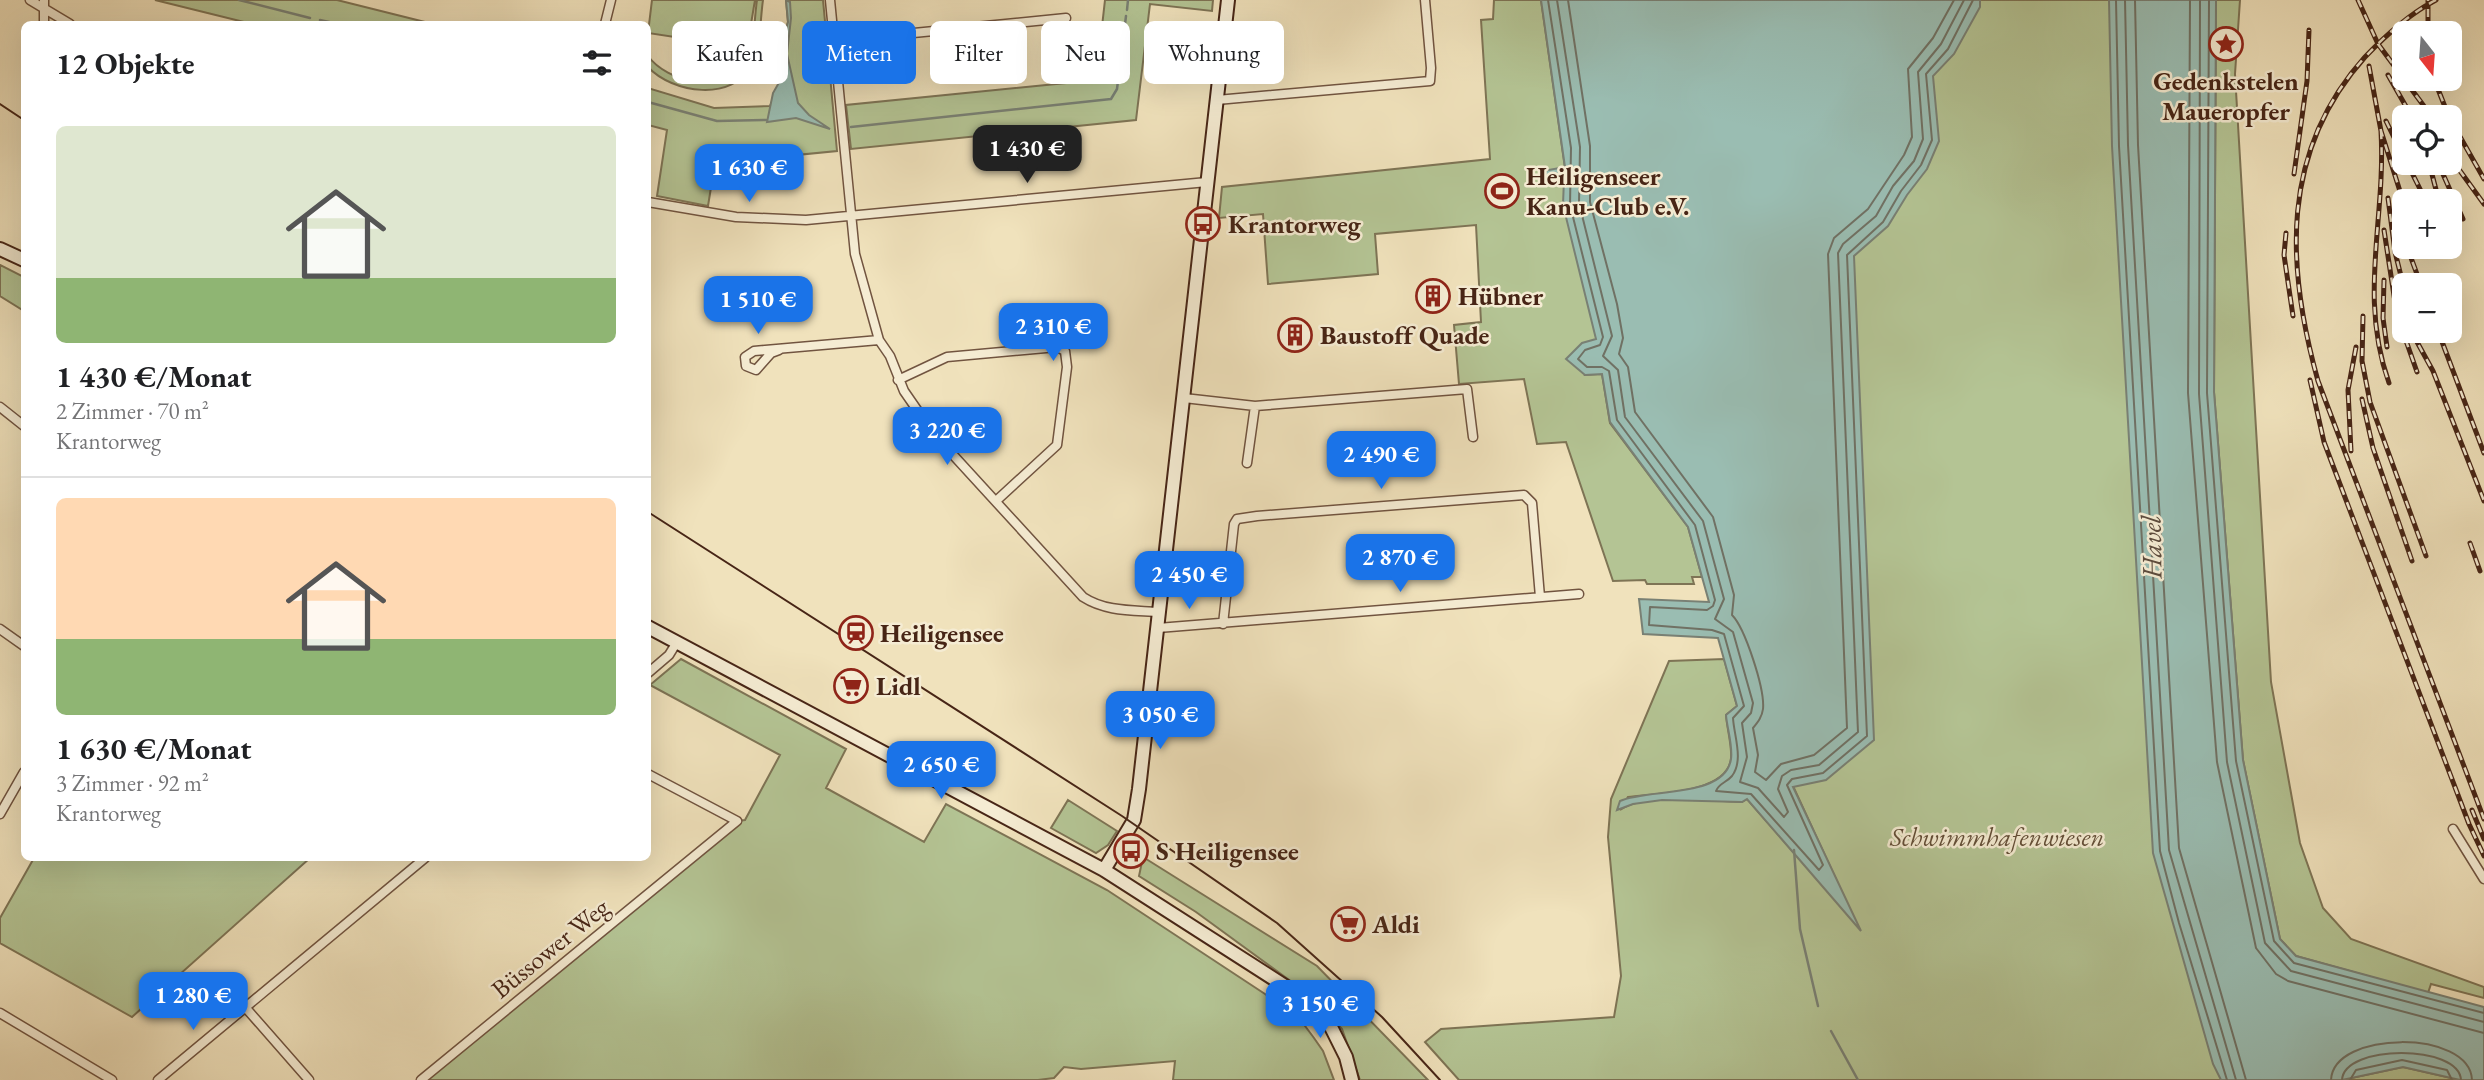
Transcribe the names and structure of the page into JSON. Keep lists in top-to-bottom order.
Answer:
{
  "streets": {
    "street": ["Büssower Weg"]
  },
  "water": ["Havel"],
  "parks": ["Schwimmhafenwiesen"],
  "places": {
    "place": ["Gedenkstelen Maueropfer"],
    "sports": ["Heiligenseer Kanu-Club e.V."],
    "bus stop": ["Krantorweg", "S Heiligensee"],
    "building": ["Hübner", "Baustoff Quade"],
    "station": ["Heiligensee"],
    "supermarket": ["Lidl", "Aldi"]
  },
  "north": "bottom",
  "page": {
    "map_buttons": ["+", "−"],
    "chip": [
      "Kaufen",
      "Mieten",
      "Filter",
      "Neu",
      "Wohnung"
    ],
    "heading": "12 Objekte",
    "list": [
      {
        "name": "1 430 €/Monat",
        "note": "2 Zimmer · 70 m² · Krantorweg"
      },
      {
        "name": "1 630 €/Monat",
        "note": "3 Zimmer · 92 m² · Krantorweg"
      }
    ],
    "price": [
      "1 430 €",
      "1 630 €",
      "1 510 €",
      "2 310 €",
      "3 220 €",
      "2 490 €",
      "2 870 €",
      "2 450 €",
      "3 050 €",
      "2 650 €",
      "1 280 €",
      "3 150 €"
    ]
  }
}
